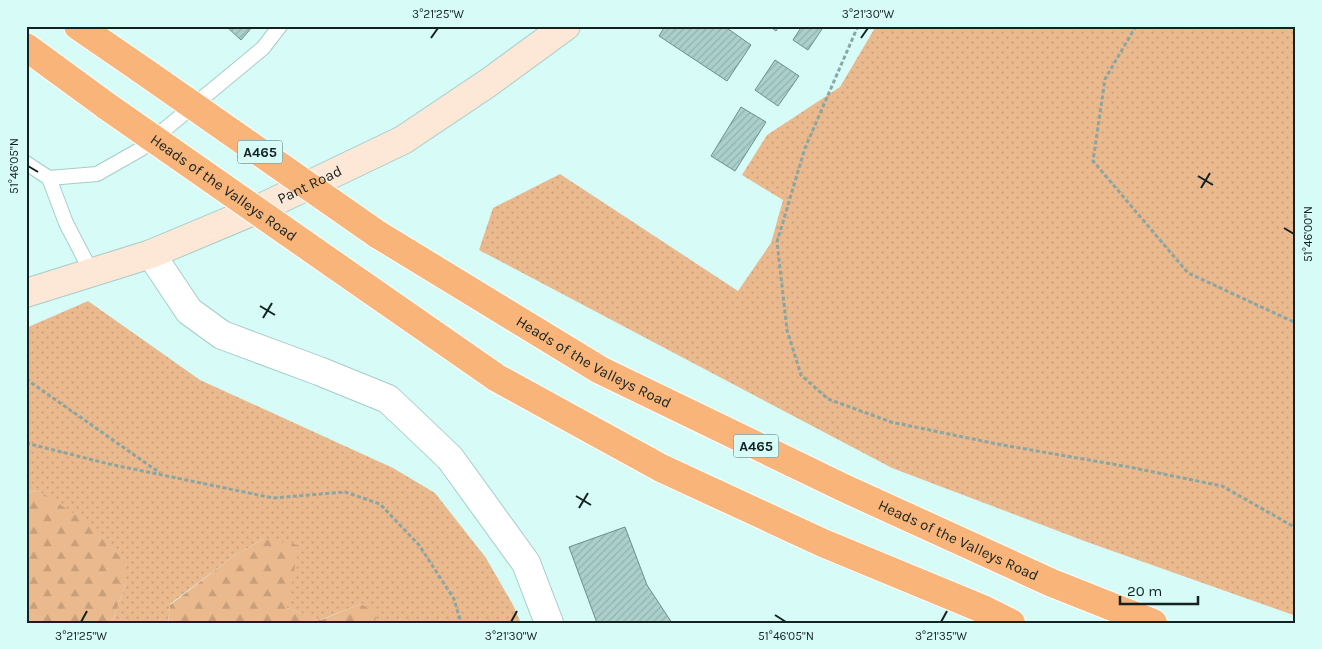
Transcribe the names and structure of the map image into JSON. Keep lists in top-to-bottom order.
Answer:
{
  "streets": {
    "highway": ["A465", "Heads of the Valleys Road"],
    "street": ["Pant Road"]
  },
  "scale_bar": "20 m",
  "coordinates": [
    "3°21'25\"W",
    "3°21'30\"W",
    "51°46'05\"N",
    "51°46'00\"N",
    "3°21'35\"W"
  ]
}
